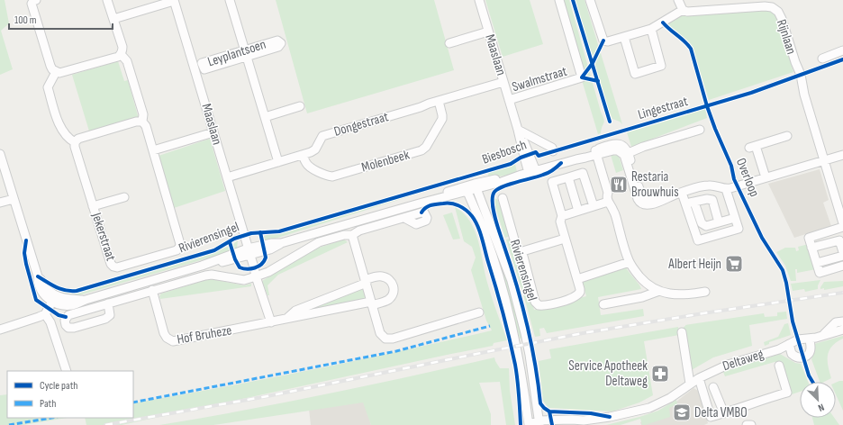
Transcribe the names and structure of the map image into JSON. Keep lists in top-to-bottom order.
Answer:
{
  "streets": {
    "street": [
      "Rijnlaan",
      "Maaslaan",
      "Swalmstraat",
      "Dongestraat",
      "Biesbosch",
      "Molenbeek",
      "Jekerstraat",
      "Rivierensingel",
      "Hof Bruheze",
      "Deltaweg"
    ],
    "cycle path": ["Lingestraat", "Overloop"]
  },
  "crossings": [
    ["Maaslaan", "Swalmstraat"],
    ["Maaslaan", "Dongestraat"],
    ["Maaslaan", "Biesbosch"],
    ["Maaslaan", "Rivierensingel"],
    ["Dongestraat", "Molenbeek"],
    ["Biesbosch", "Rivierensingel"],
    ["Rivierensingel", "Deltaweg"]
  ],
  "places": {
    "restaurant": ["Restaria Brouwhuis"],
    "supermarket": ["Albert Heijn"],
    "pharmacy": ["Service Apotheek Deltaweg"],
    "school or university": ["Delta VMBO"]
  },
  "legend": ["Cycle path", "Path"],
  "scale_bar": "100 m",
  "north": "bottom right"
}
